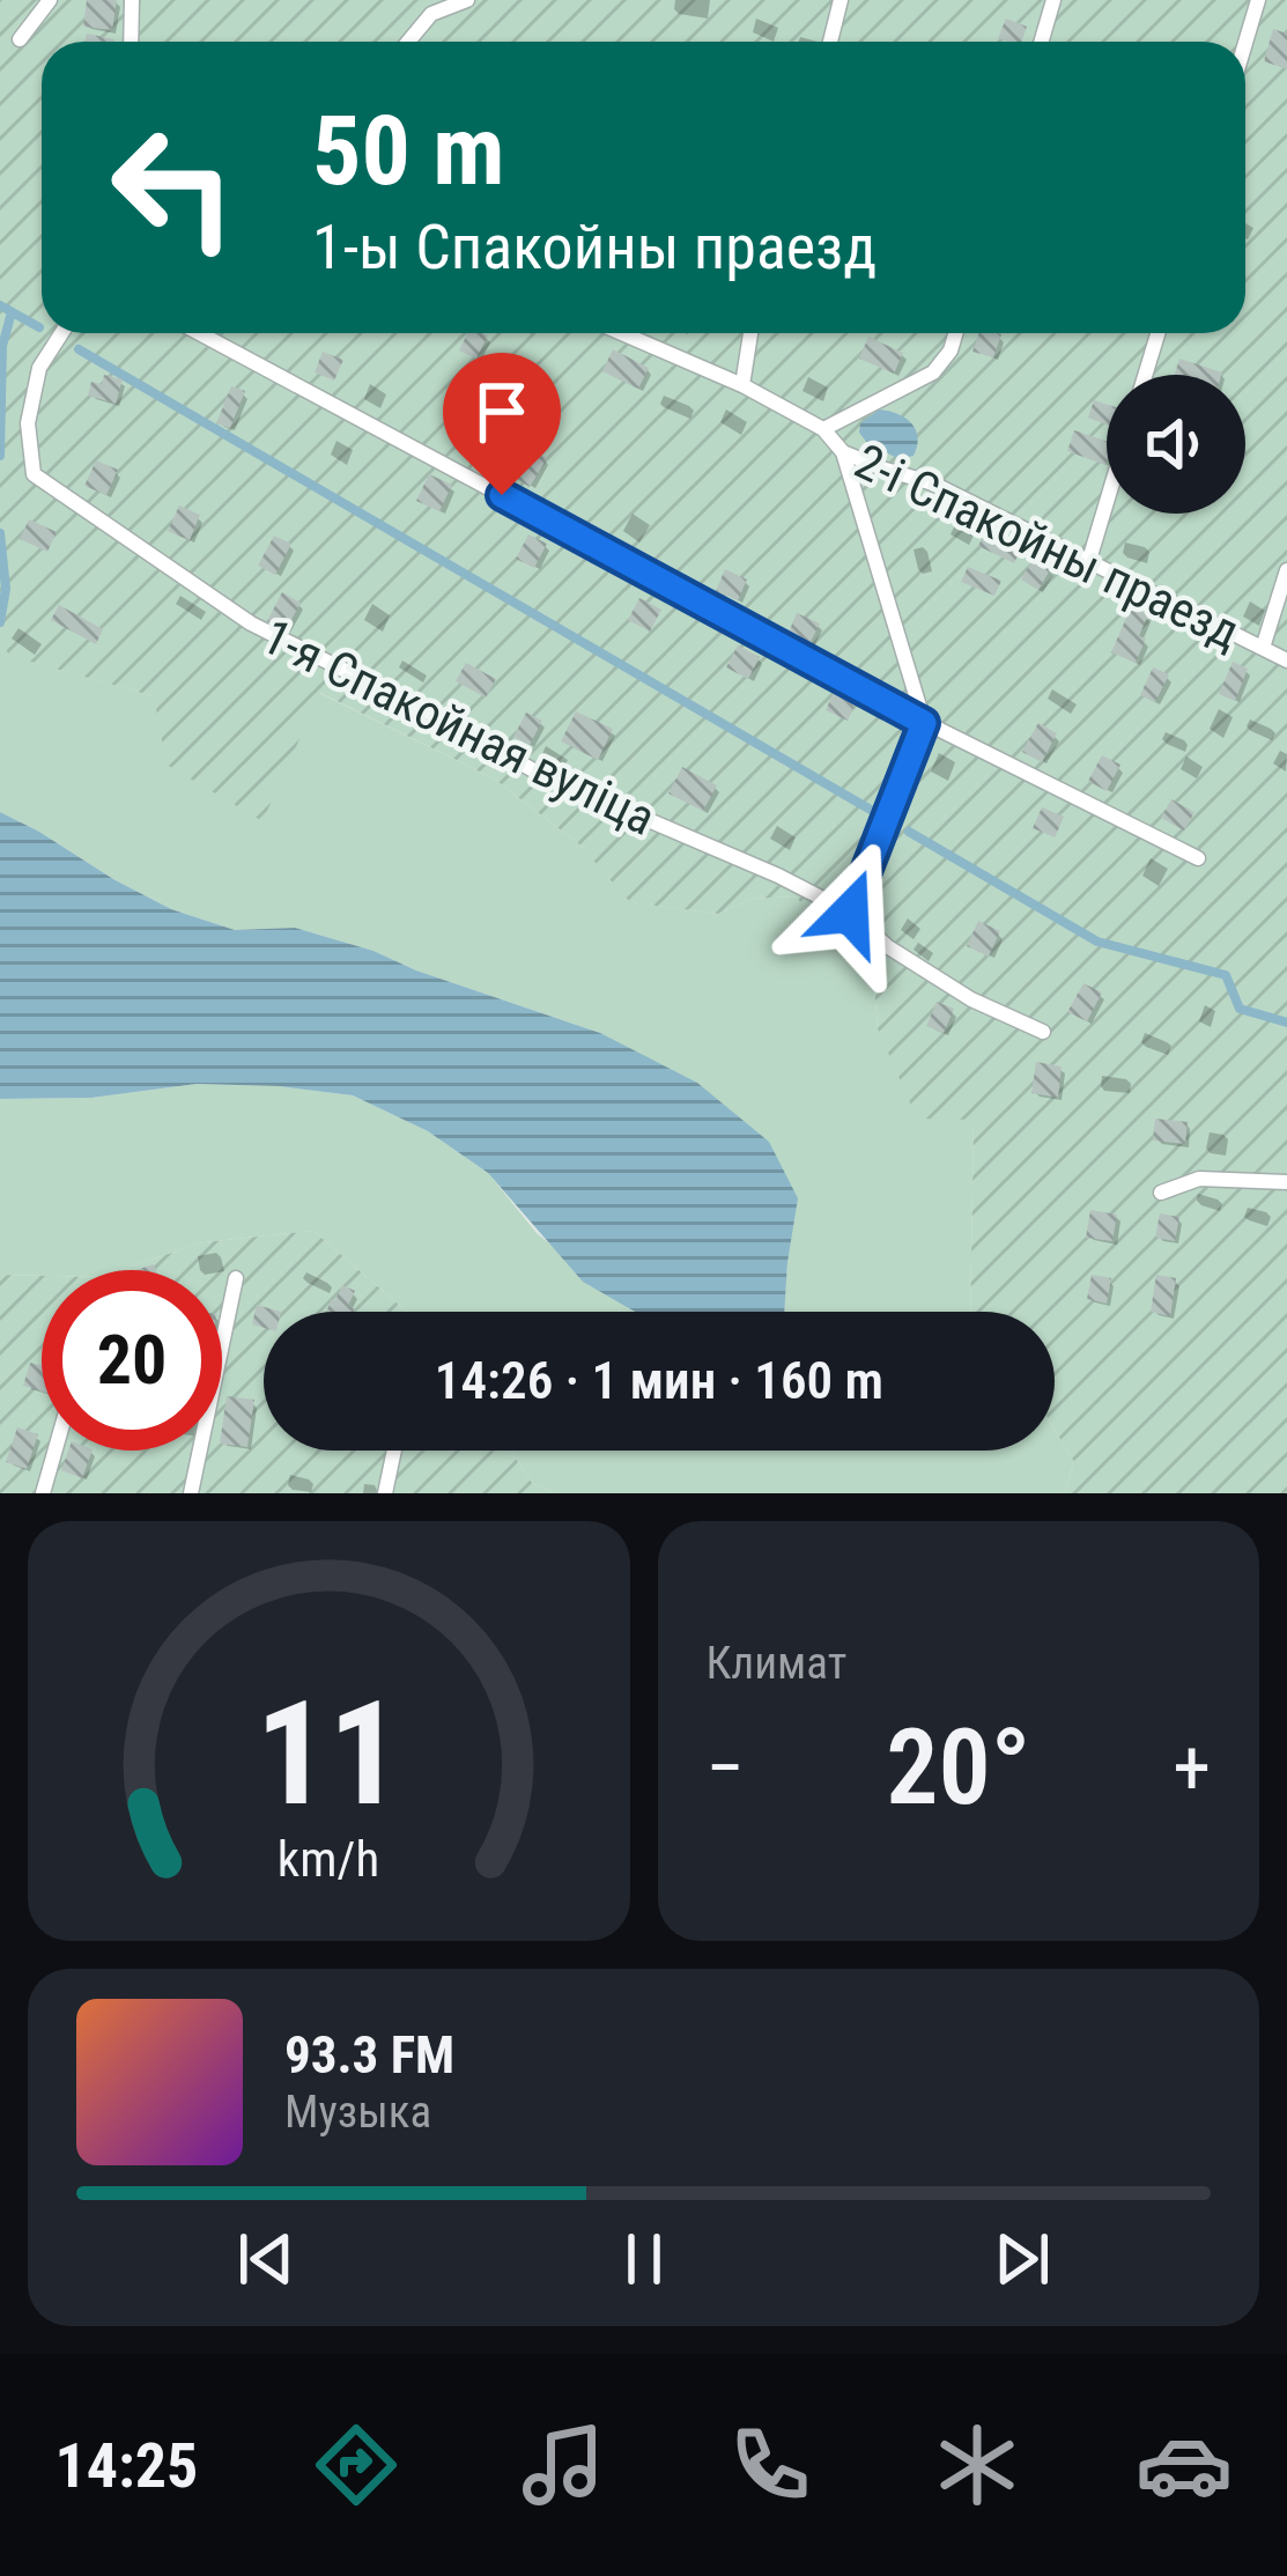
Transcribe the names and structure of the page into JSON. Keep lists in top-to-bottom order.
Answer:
{
  "streets": {
    "lane": ["2-і Спакойны праезд", "1-я Спакойная вуліца"]
  },
  "page": {
    "turn": ["50 m", "1-ы Спакойны праезд"],
    "limit": "20",
    "trip": "14:26 · 1 мин · 160 m",
    "tile": "Климат",
    "heat": ["−", "20°", "+"],
    "song": ["93.3 FM", "Музыка"],
    "tabs": "14:25",
    "gauge": ["11", "km/h"]
  }
}
